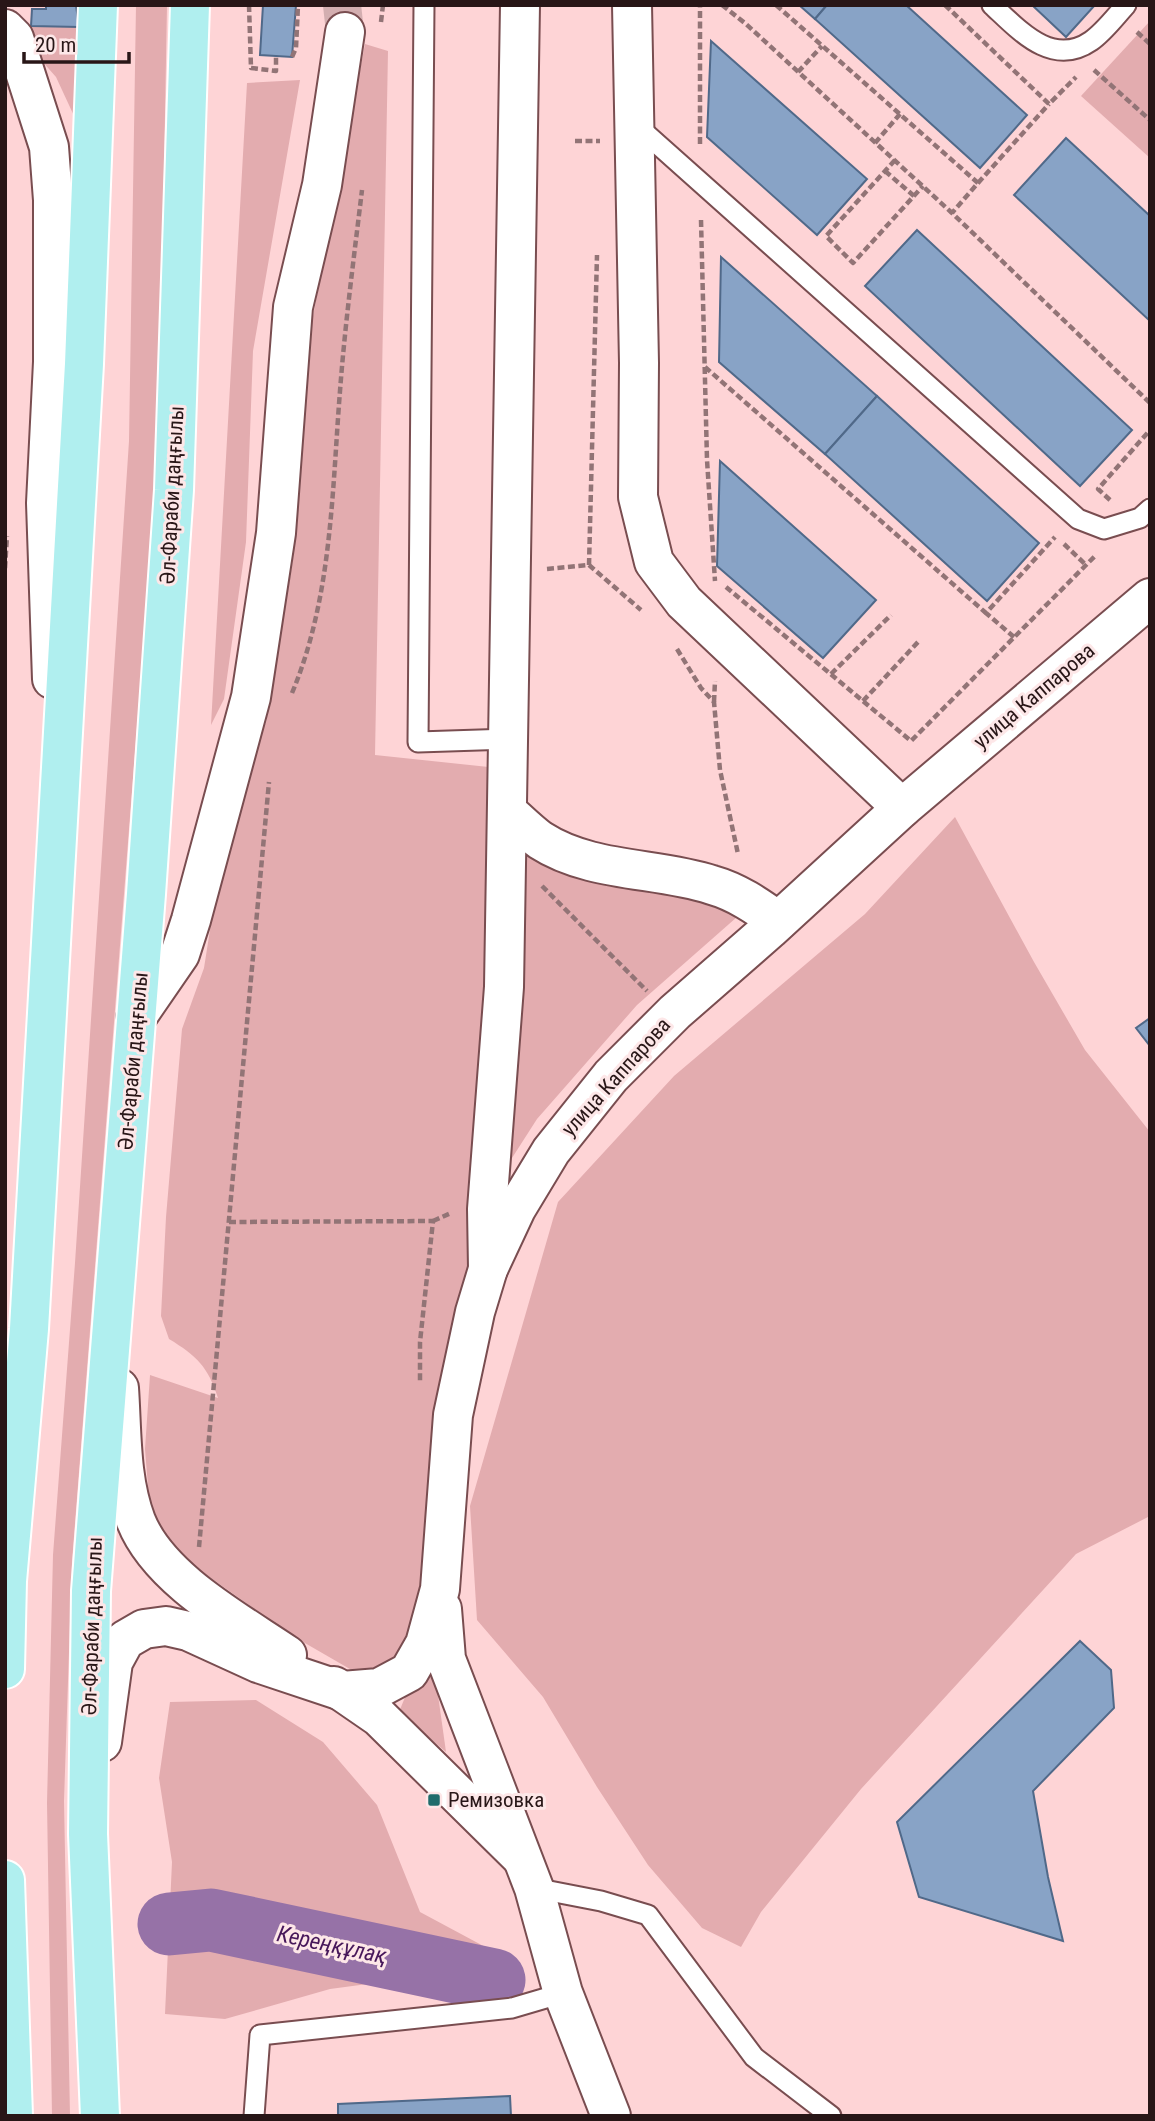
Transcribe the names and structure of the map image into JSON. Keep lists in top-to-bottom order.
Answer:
{
  "streets": {
    "main road": ["Әл-Фараби даңғылы"],
    "street": ["улица Каппарова"]
  },
  "water": ["Кереңқұлақ"],
  "places": {
    "transit": ["Ремизовка"]
  },
  "scale_bar": "20 m"
}
